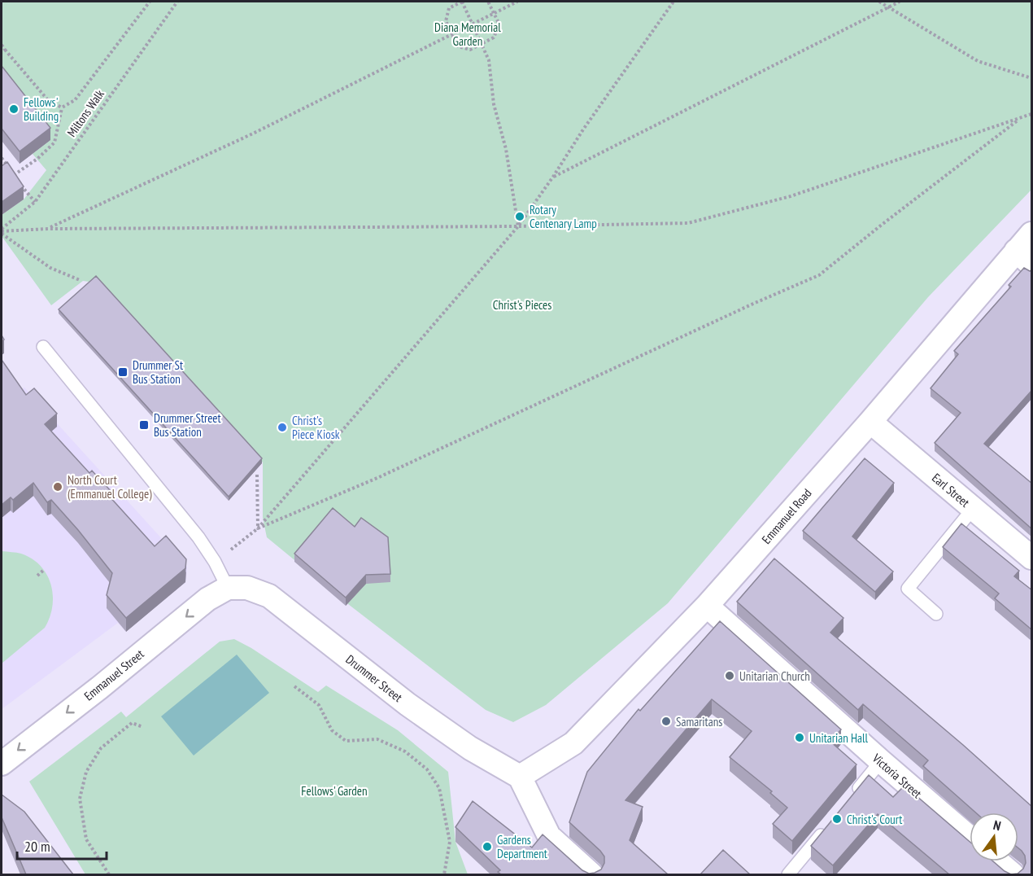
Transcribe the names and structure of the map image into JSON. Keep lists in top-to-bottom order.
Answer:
{
  "streets": {
    "street": [
      "Earl Street",
      "Emmanuel Road",
      "Emmanuel Street",
      "Drummer Street",
      "Victoria Street"
    ],
    "path": ["Miltons Walk"]
  },
  "crossings": [
    ["Earl Street", "Emmanuel Road"],
    ["Emmanuel Road", "Drummer Street"],
    ["Emmanuel Road", "Victoria Street"],
    ["Emmanuel Street", "Drummer Street"]
  ],
  "one_way": ["Emmanuel Street"],
  "parks": ["Diana Memorial Garden", "Christ's Pieces", "Fellows' Garden"],
  "places": {
    "other": [
      "Fellows' Building",
      "Rotary Centenary Lamp",
      "Christ's Piece Kiosk",
      "North Court (Emmanuel College)",
      "Unitarian Church",
      "Samaritans",
      "Unitarian Hall",
      "Christ's Court",
      "Gardens Department"
    ],
    "transit": ["Drummer St Bus Station", "Drummer Street Bus Station"]
  },
  "scale_bar": "20 m",
  "north": "top"
}
